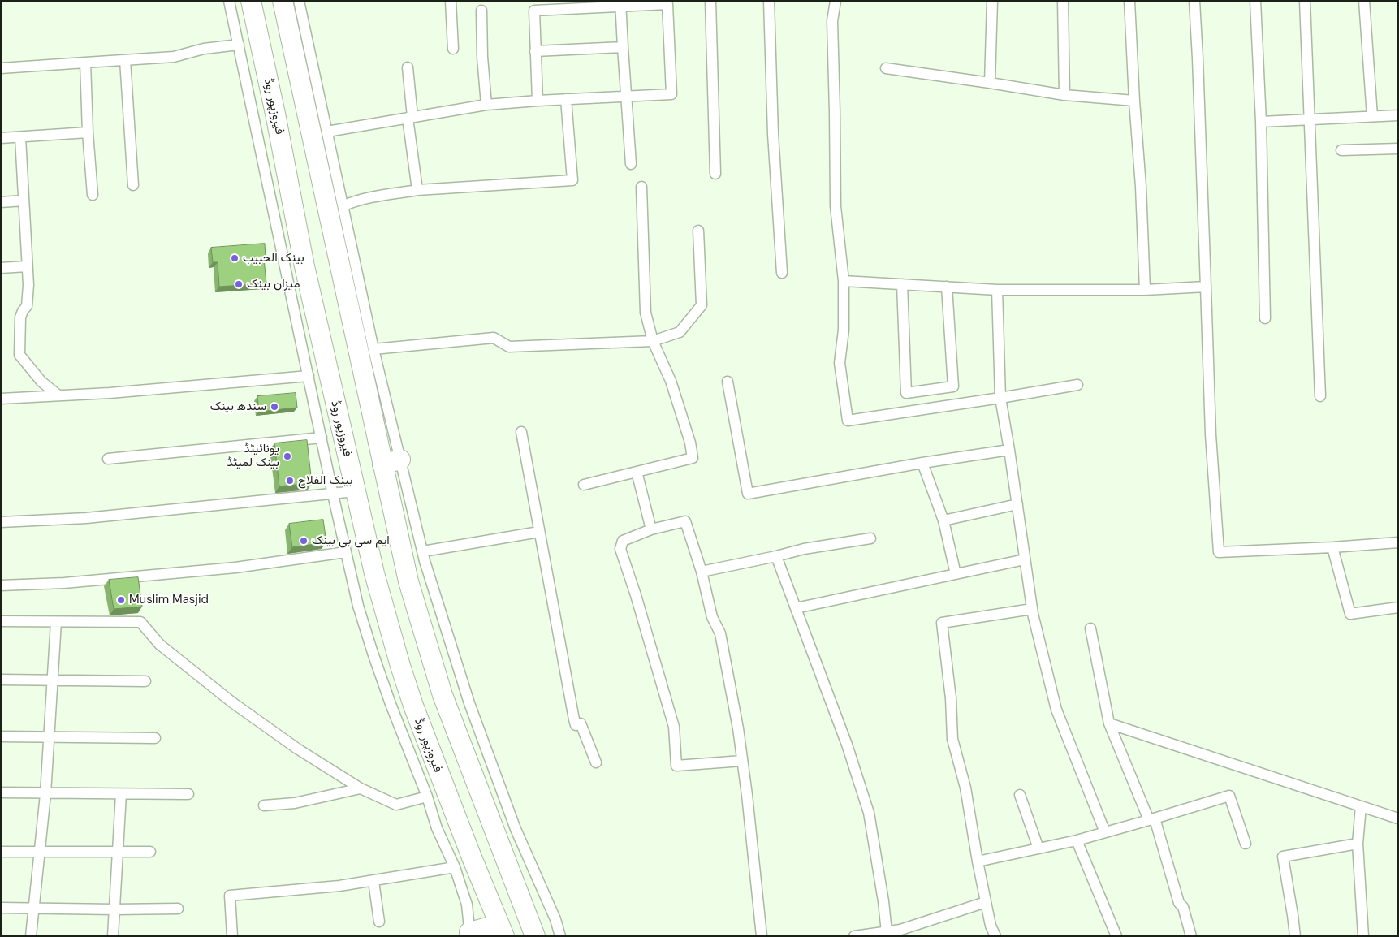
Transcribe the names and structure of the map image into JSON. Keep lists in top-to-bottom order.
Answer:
{
  "streets": {
    "highway": ["فیروزپور روڈ"]
  },
  "places": [
    "بينک الحبيب",
    "میزان بینک",
    "سندھ بینک",
    "یونائیٹڈ بینک لمیٹڈ",
    "بینک الفلاح",
    "ایم سی بی بینک",
    "Muslim Masjid"
  ]
}
